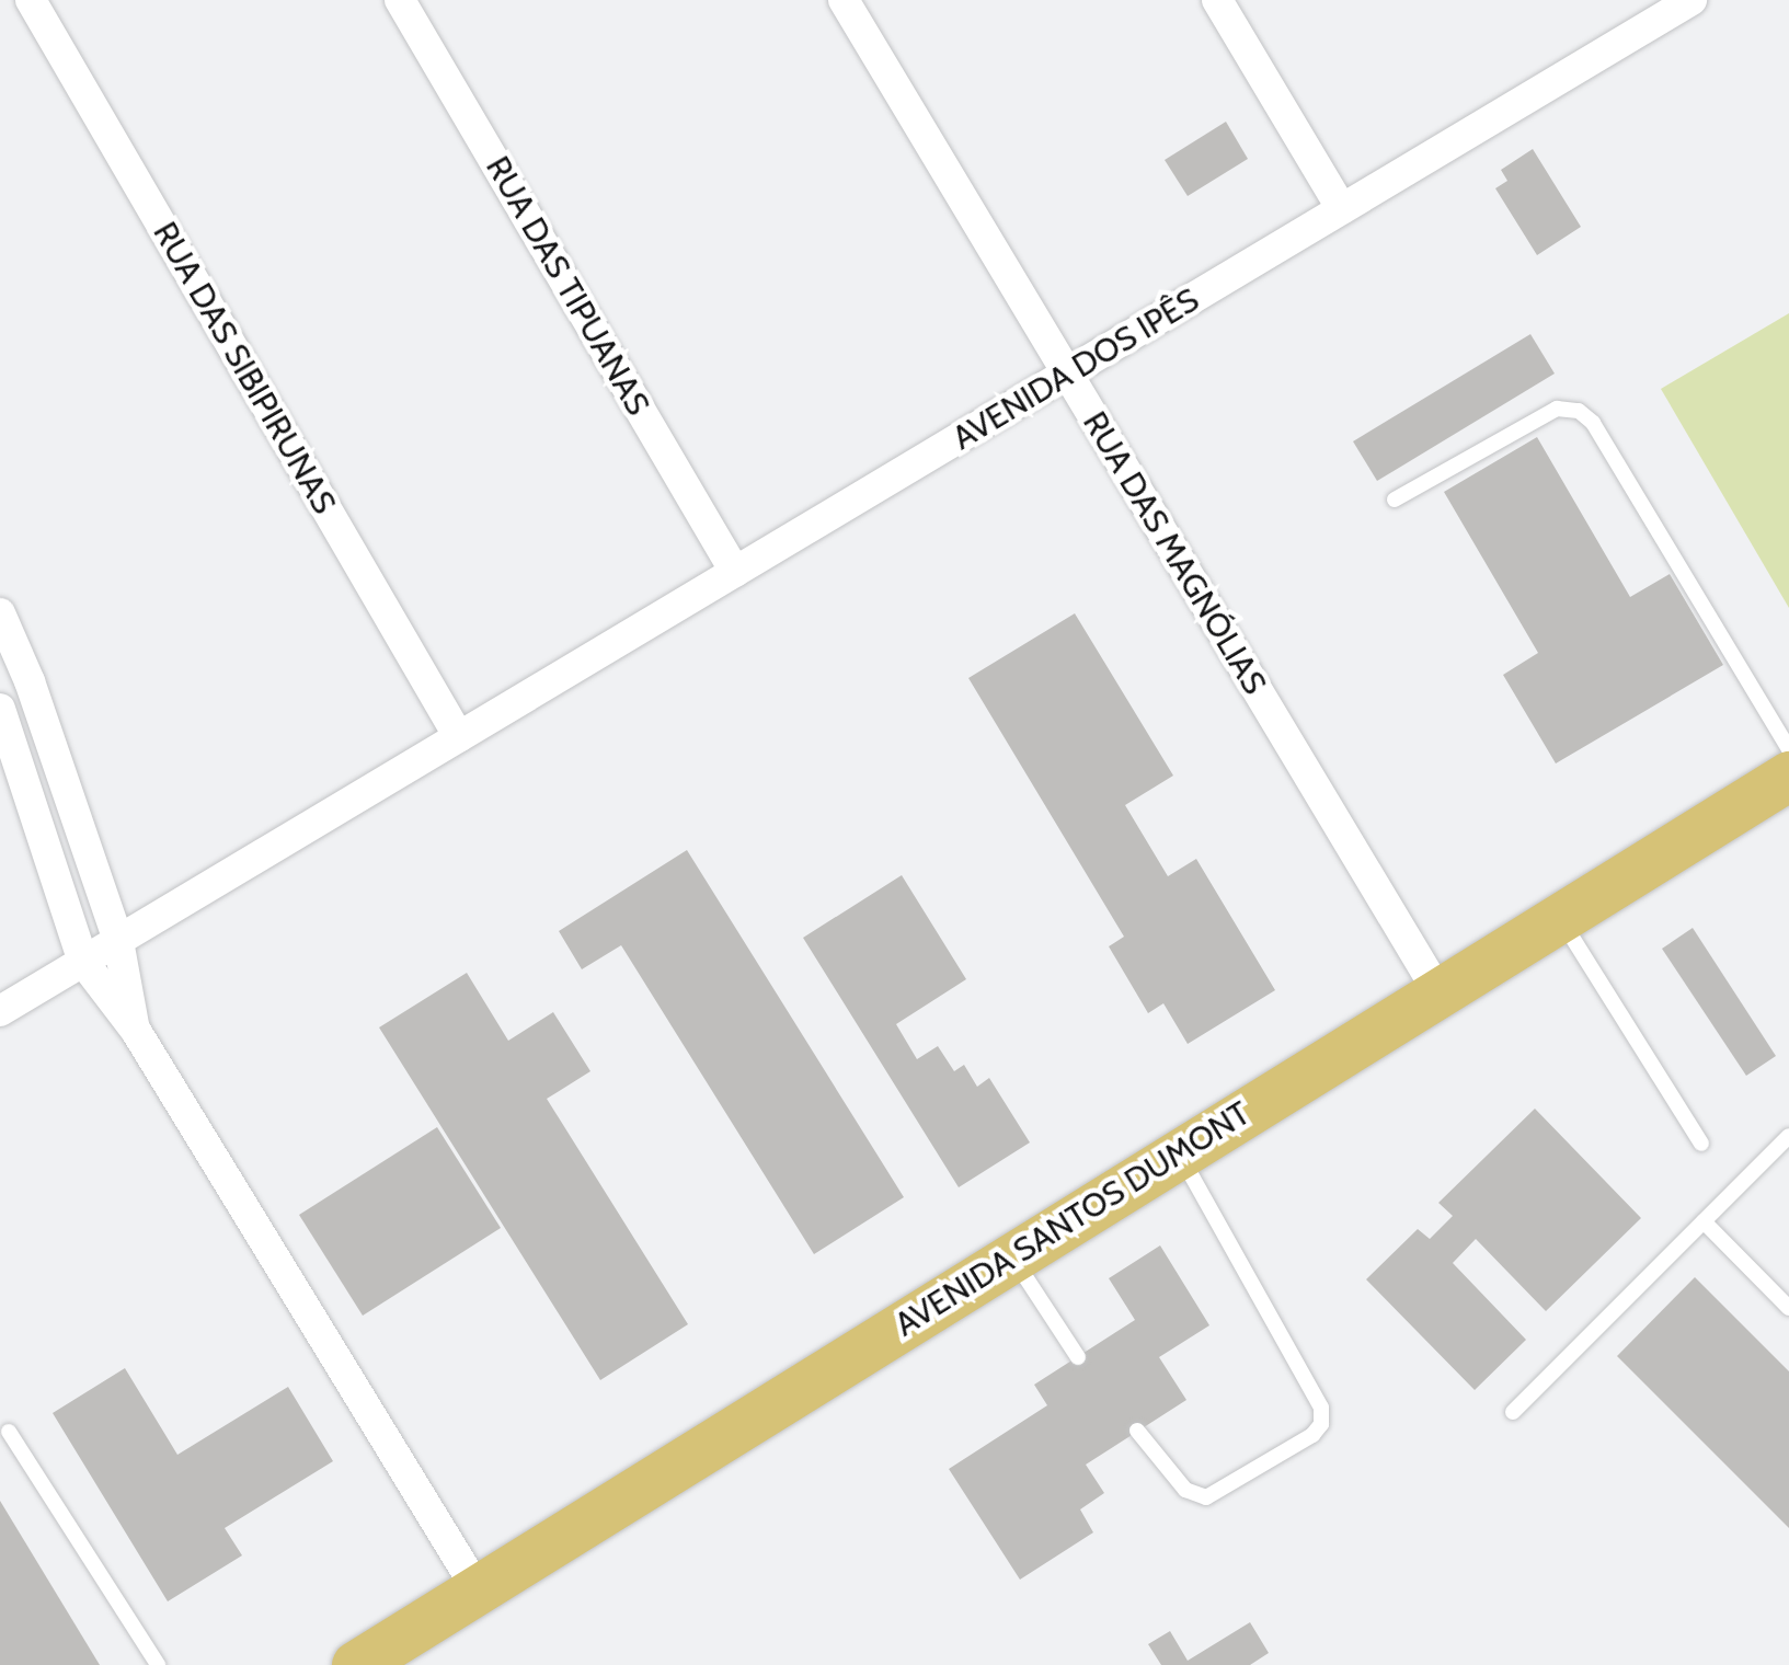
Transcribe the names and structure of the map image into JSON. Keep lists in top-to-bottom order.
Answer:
{
  "streets": {
    "main road": ["AVENIDA SANTOS DUMONT"],
    "street": [
      "RUA DAS TIPUANAS",
      "RUA DAS SIBIPIRUNAS",
      "AVENIDA DOS IPÊS",
      "RUA DAS MAGNÓLIAS"
    ]
  },
  "crossings": [
    ["RUA DAS TIPUANAS", "AVENIDA DOS IPÊS"],
    ["RUA DAS SIBIPIRUNAS", "AVENIDA DOS IPÊS"],
    ["AVENIDA DOS IPÊS", "RUA DAS MAGNÓLIAS"],
    ["RUA DAS MAGNÓLIAS", "AVENIDA SANTOS DUMONT"]
  ]
}
